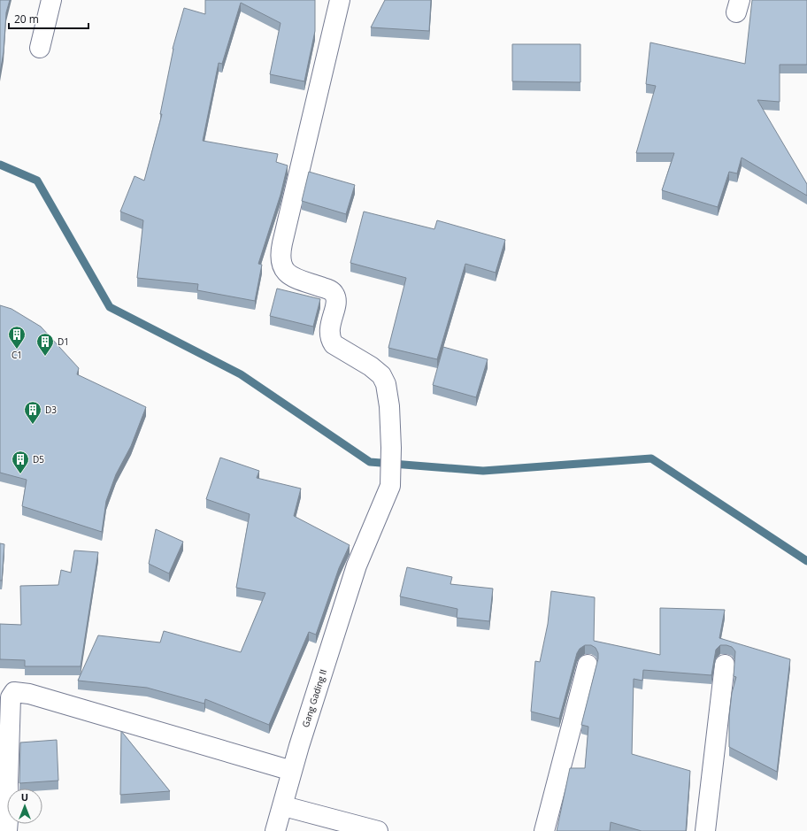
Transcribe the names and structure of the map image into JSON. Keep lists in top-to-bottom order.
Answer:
{
  "streets": {
    "street": ["Gang Gading II"]
  },
  "places": {
    "building": [
      "C1",
      "D1",
      "D3",
      "D5"
    ]
  },
  "scale_bar": "20 m",
  "north": "top"
}
